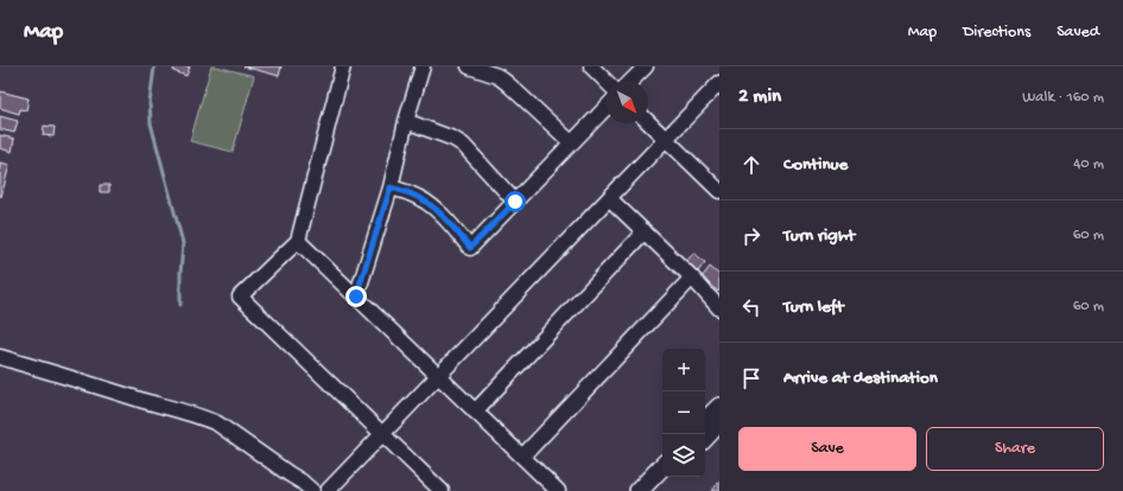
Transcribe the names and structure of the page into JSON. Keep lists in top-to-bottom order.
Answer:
{
  "north": "bottom right",
  "page": {
    "header": "Map",
    "nav": ["Map", "Directions", "Saved"],
    "heading": ["2 min", "Walk · 160 m"],
    "list": [
      ["Continue", "40 m"],
      ["Turn right", "60 m"],
      ["Turn left", "60 m"],
      "Arrive at destination"
    ],
    "map_buttons": ["+", "−"],
    "buttons": ["Save", "Share"]
  }
}
